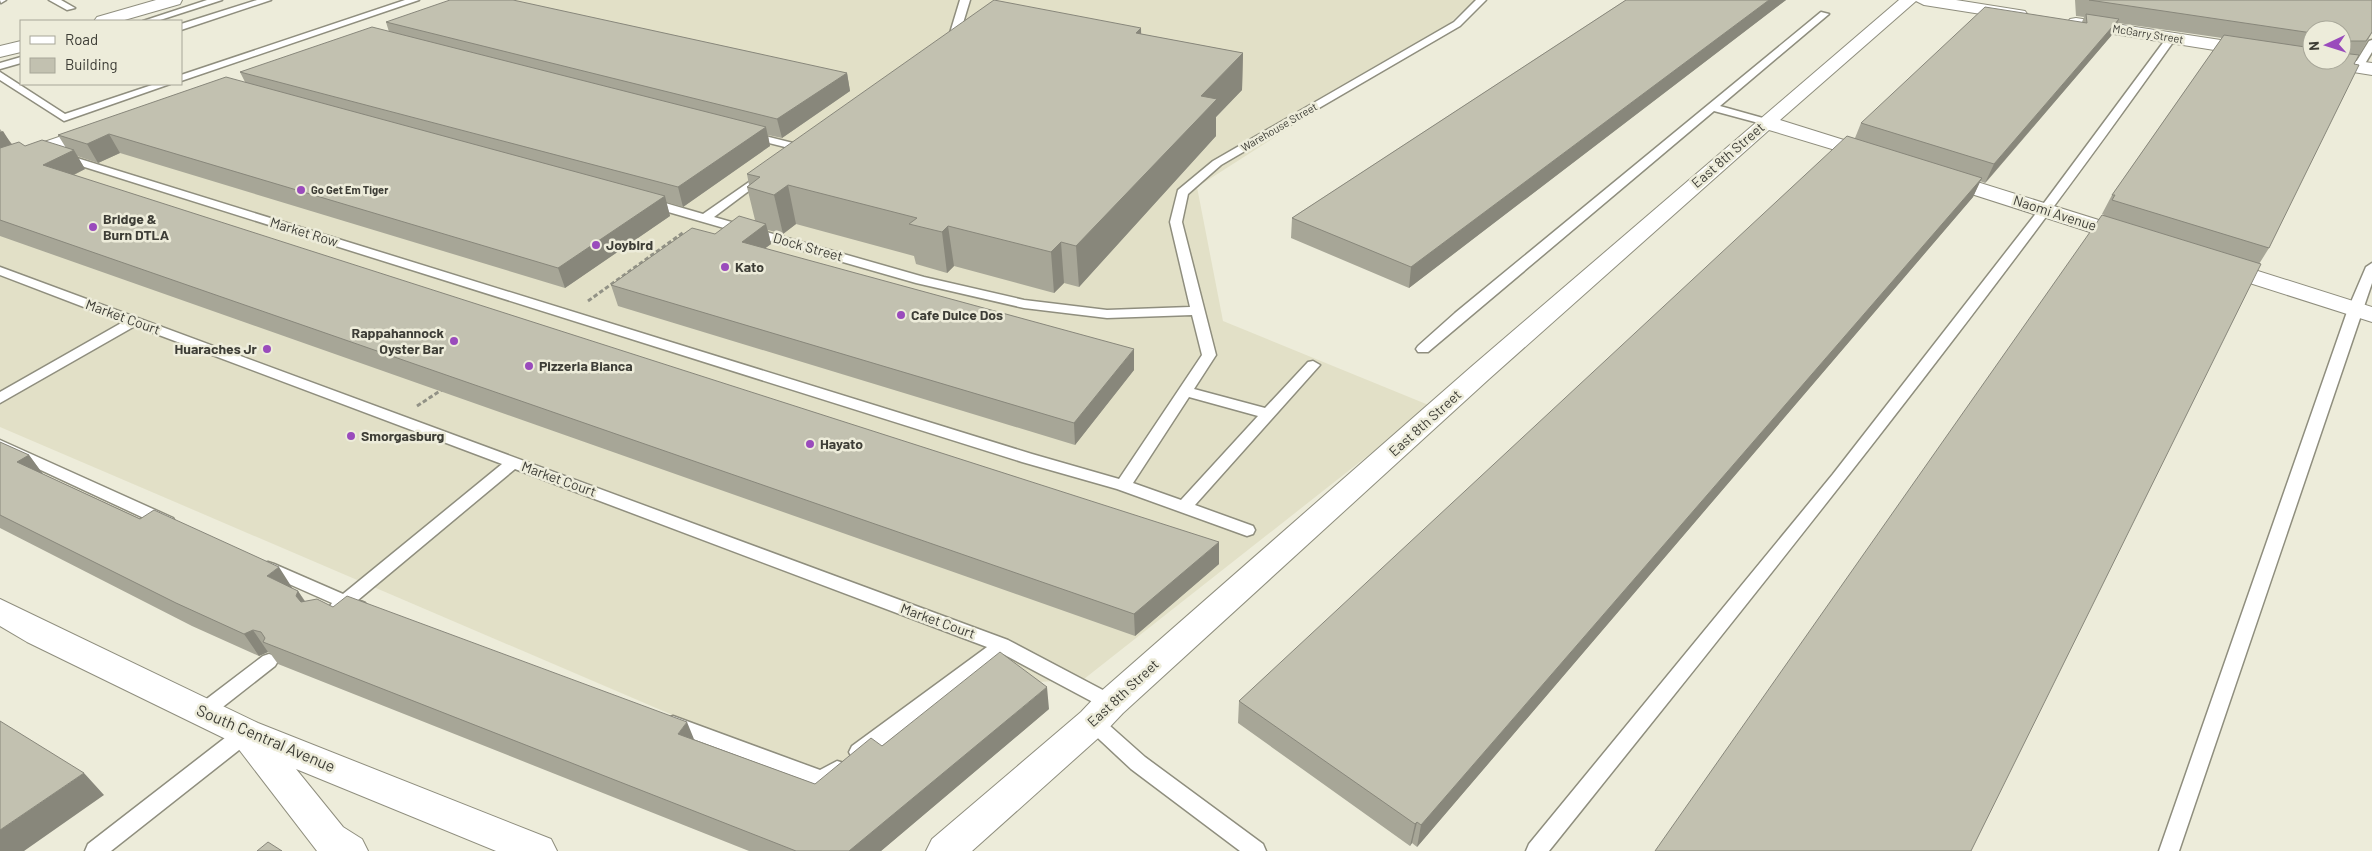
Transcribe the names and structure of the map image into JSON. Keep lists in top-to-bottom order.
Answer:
{
  "streets": {
    "street": [
      "McGarry Street",
      "East 8th Street",
      "Naomi Avenue",
      "South Central Avenue"
    ],
    "lane": [
      "Warehouse Street",
      "Market Row",
      "Dock Street",
      "Market Court"
    ]
  },
  "crossings": [
    ["Warehouse Street", "Market Row"],
    ["Warehouse Street", "Dock Street"],
    ["East 8th Street", "Market Court"]
  ],
  "places": [
    "Go Get Em Tiger",
    "Bridge & Burn DTLA",
    "Joybird",
    "Kato",
    "Cafe Dulce Dos",
    "Rappahannock Oyster Bar",
    "Huaraches Jr",
    "Pizzeria Bianca",
    "Smorgasburg",
    "Hayato"
  ],
  "legend": ["Road", "Building"],
  "north": "left"
}
